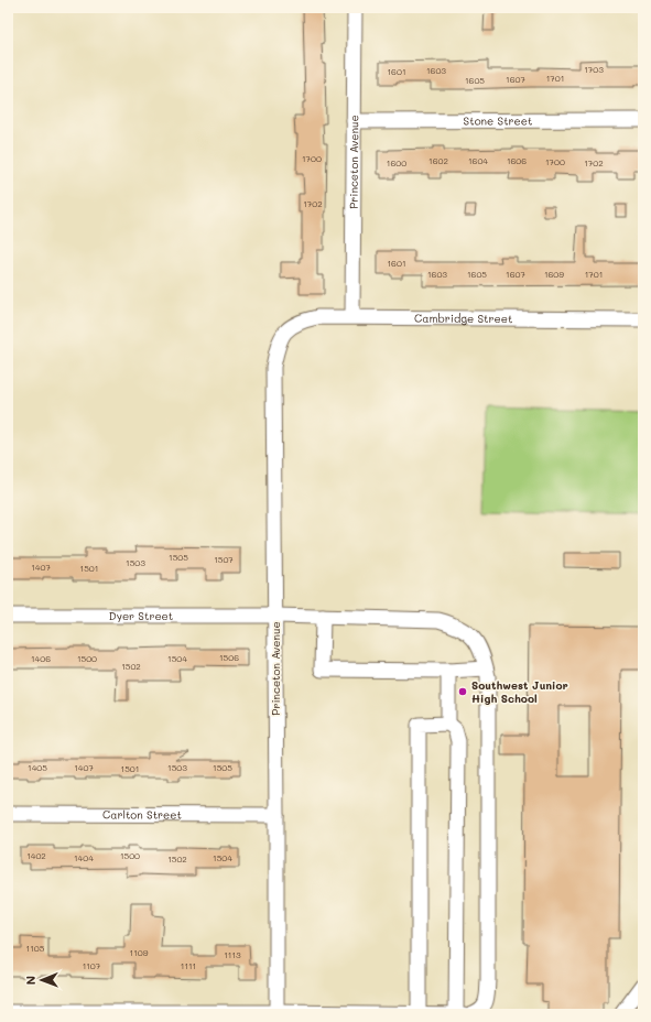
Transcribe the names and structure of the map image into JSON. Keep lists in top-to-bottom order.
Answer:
{
  "streets": {
    "street": [
      "Stone Street",
      "Princeton Avenue",
      "Cambridge Street",
      "Dyer Street",
      "Carlton Street"
    ]
  },
  "crossings": [
    ["Stone Street", "Princeton Avenue"],
    ["Princeton Avenue", "Cambridge Street"],
    ["Princeton Avenue", "Dyer Street"],
    ["Princeton Avenue", "Carlton Street"]
  ],
  "places": ["Southwest Junior High School"],
  "house_numbers": [
    "1703",
    "1603",
    "1601",
    "1701",
    "1607",
    "1605",
    "1700",
    "1602",
    "1604",
    "1606",
    "1700",
    "1600",
    "1702",
    "1702",
    "1601",
    "1603",
    "1605",
    "1607",
    "1609",
    "1701",
    "1505",
    "1507",
    "1503",
    "1407",
    "1501",
    "1506",
    "1406",
    "1500",
    "1504",
    "1502",
    "1405",
    "1407",
    "1503",
    "1505",
    "1501",
    "1402",
    "1500",
    "1404",
    "1504",
    "1502",
    "1105",
    "1109",
    "1113",
    "1107",
    "1111"
  ],
  "north": "left"
}
